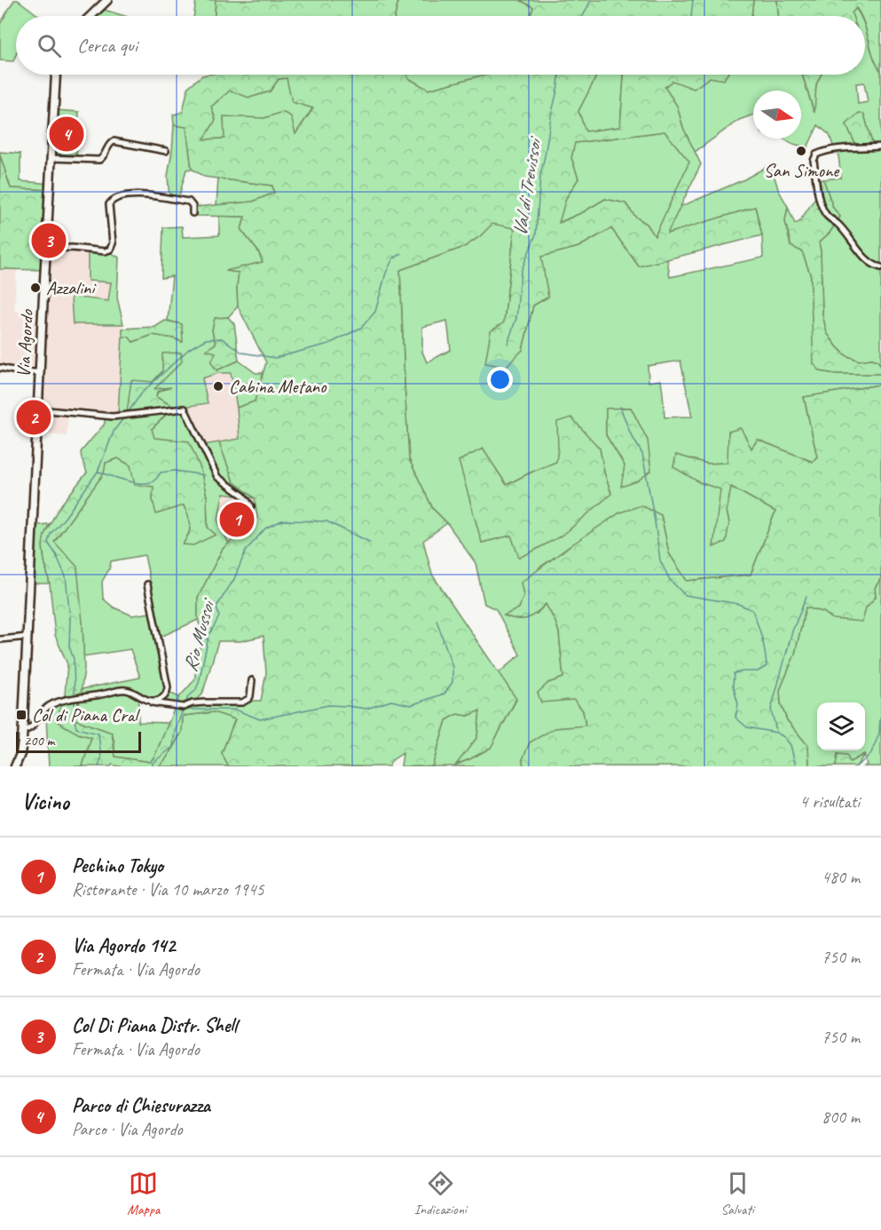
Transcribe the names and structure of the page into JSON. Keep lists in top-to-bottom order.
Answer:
{
  "streets": {
    "main road": ["Via Agordo"]
  },
  "water": ["Val di Trevissoi", "Rio Mussoi"],
  "places": {
    "other": ["San Simone", "Azzalini", "Cabina Metano"],
    "transit": ["Col di Piana Cral"]
  },
  "scale_bar": "200 m",
  "north": "right",
  "page": {
    "search": "Cerca qui",
    "pins": [
      "4",
      "3",
      "2",
      "1"
    ],
    "scale": "200 m",
    "heading": ["Vicino", "4 risultati"],
    "list": [
      {
        "mark": "1",
        "name": "Pechino Tokyo",
        "note": "Ristorante · Via 10 marzo 1945",
        "value": "480 m"
      },
      {
        "mark": "2",
        "name": "Via Agordo 142",
        "note": "Fermata · Via Agordo",
        "value": "750 m"
      },
      {
        "mark": "3",
        "name": "Col Di Piana Distr. Shell",
        "note": "Fermata · Via Agordo",
        "value": "750 m"
      },
      {
        "mark": "4",
        "name": "Parco di Chiesurazza",
        "note": "Parco · Via Agordo",
        "value": "800 m"
      }
    ],
    "nav": ["Mappa", "Indicazioni", "Salvati"]
  }
}
